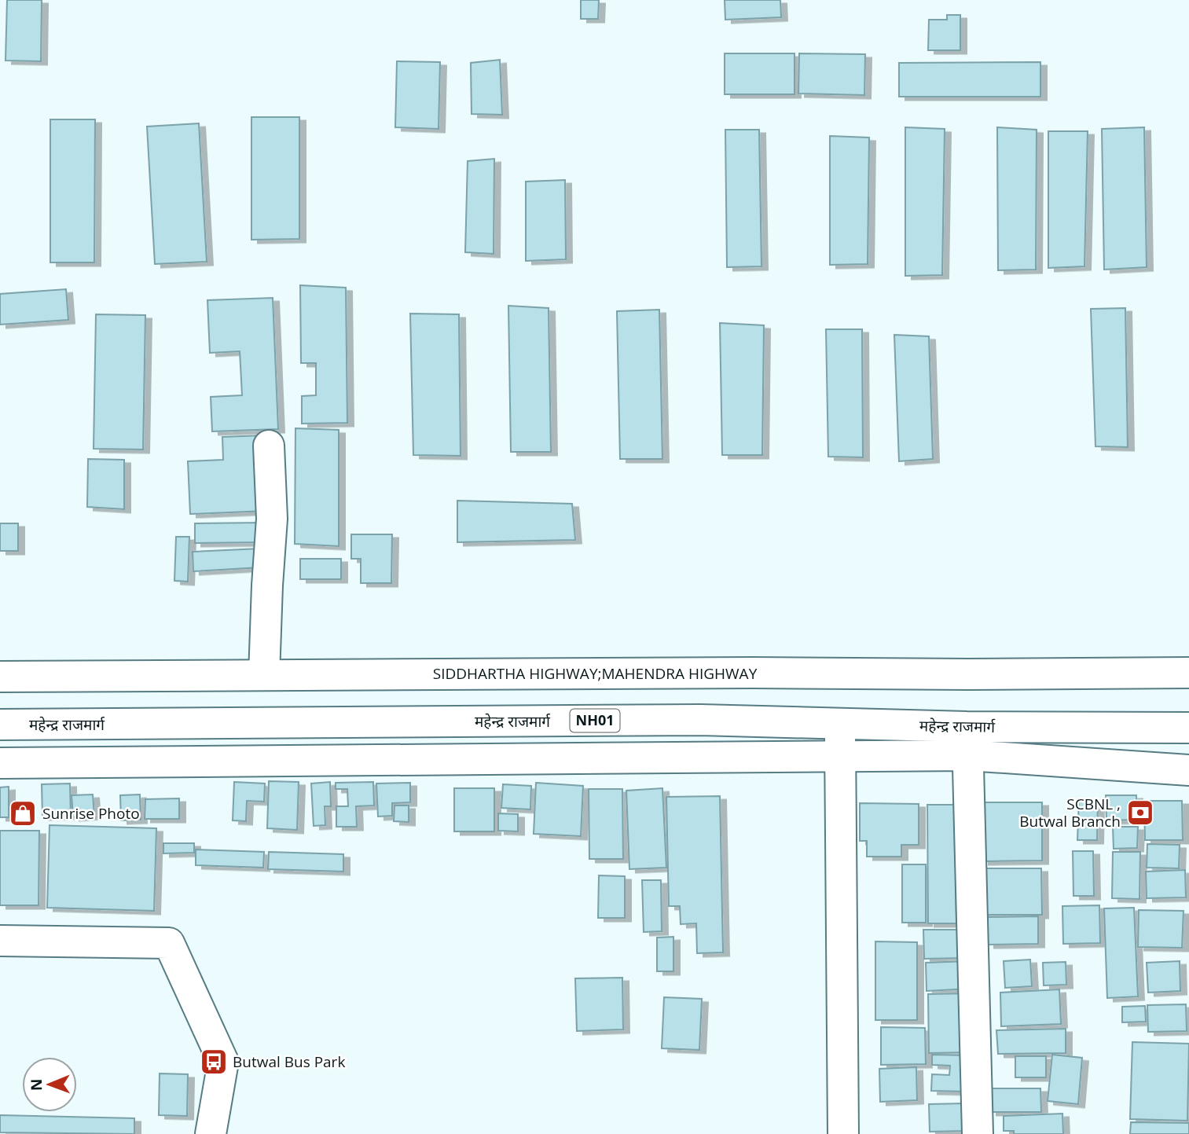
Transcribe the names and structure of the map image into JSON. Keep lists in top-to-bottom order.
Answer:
{
  "streets": {
    "main road": ["SIDDHARTHA HIGHWAY;MAHENDRA HIGHWAY", "NH01", "महेन्द्र राजमार्ग"]
  },
  "places": {
    "bank": ["SCBNL , Butwal Branch"],
    "shop": ["Sunrise Photo"],
    "bus stop": ["Butwal Bus Park"]
  },
  "north": "left"
}
